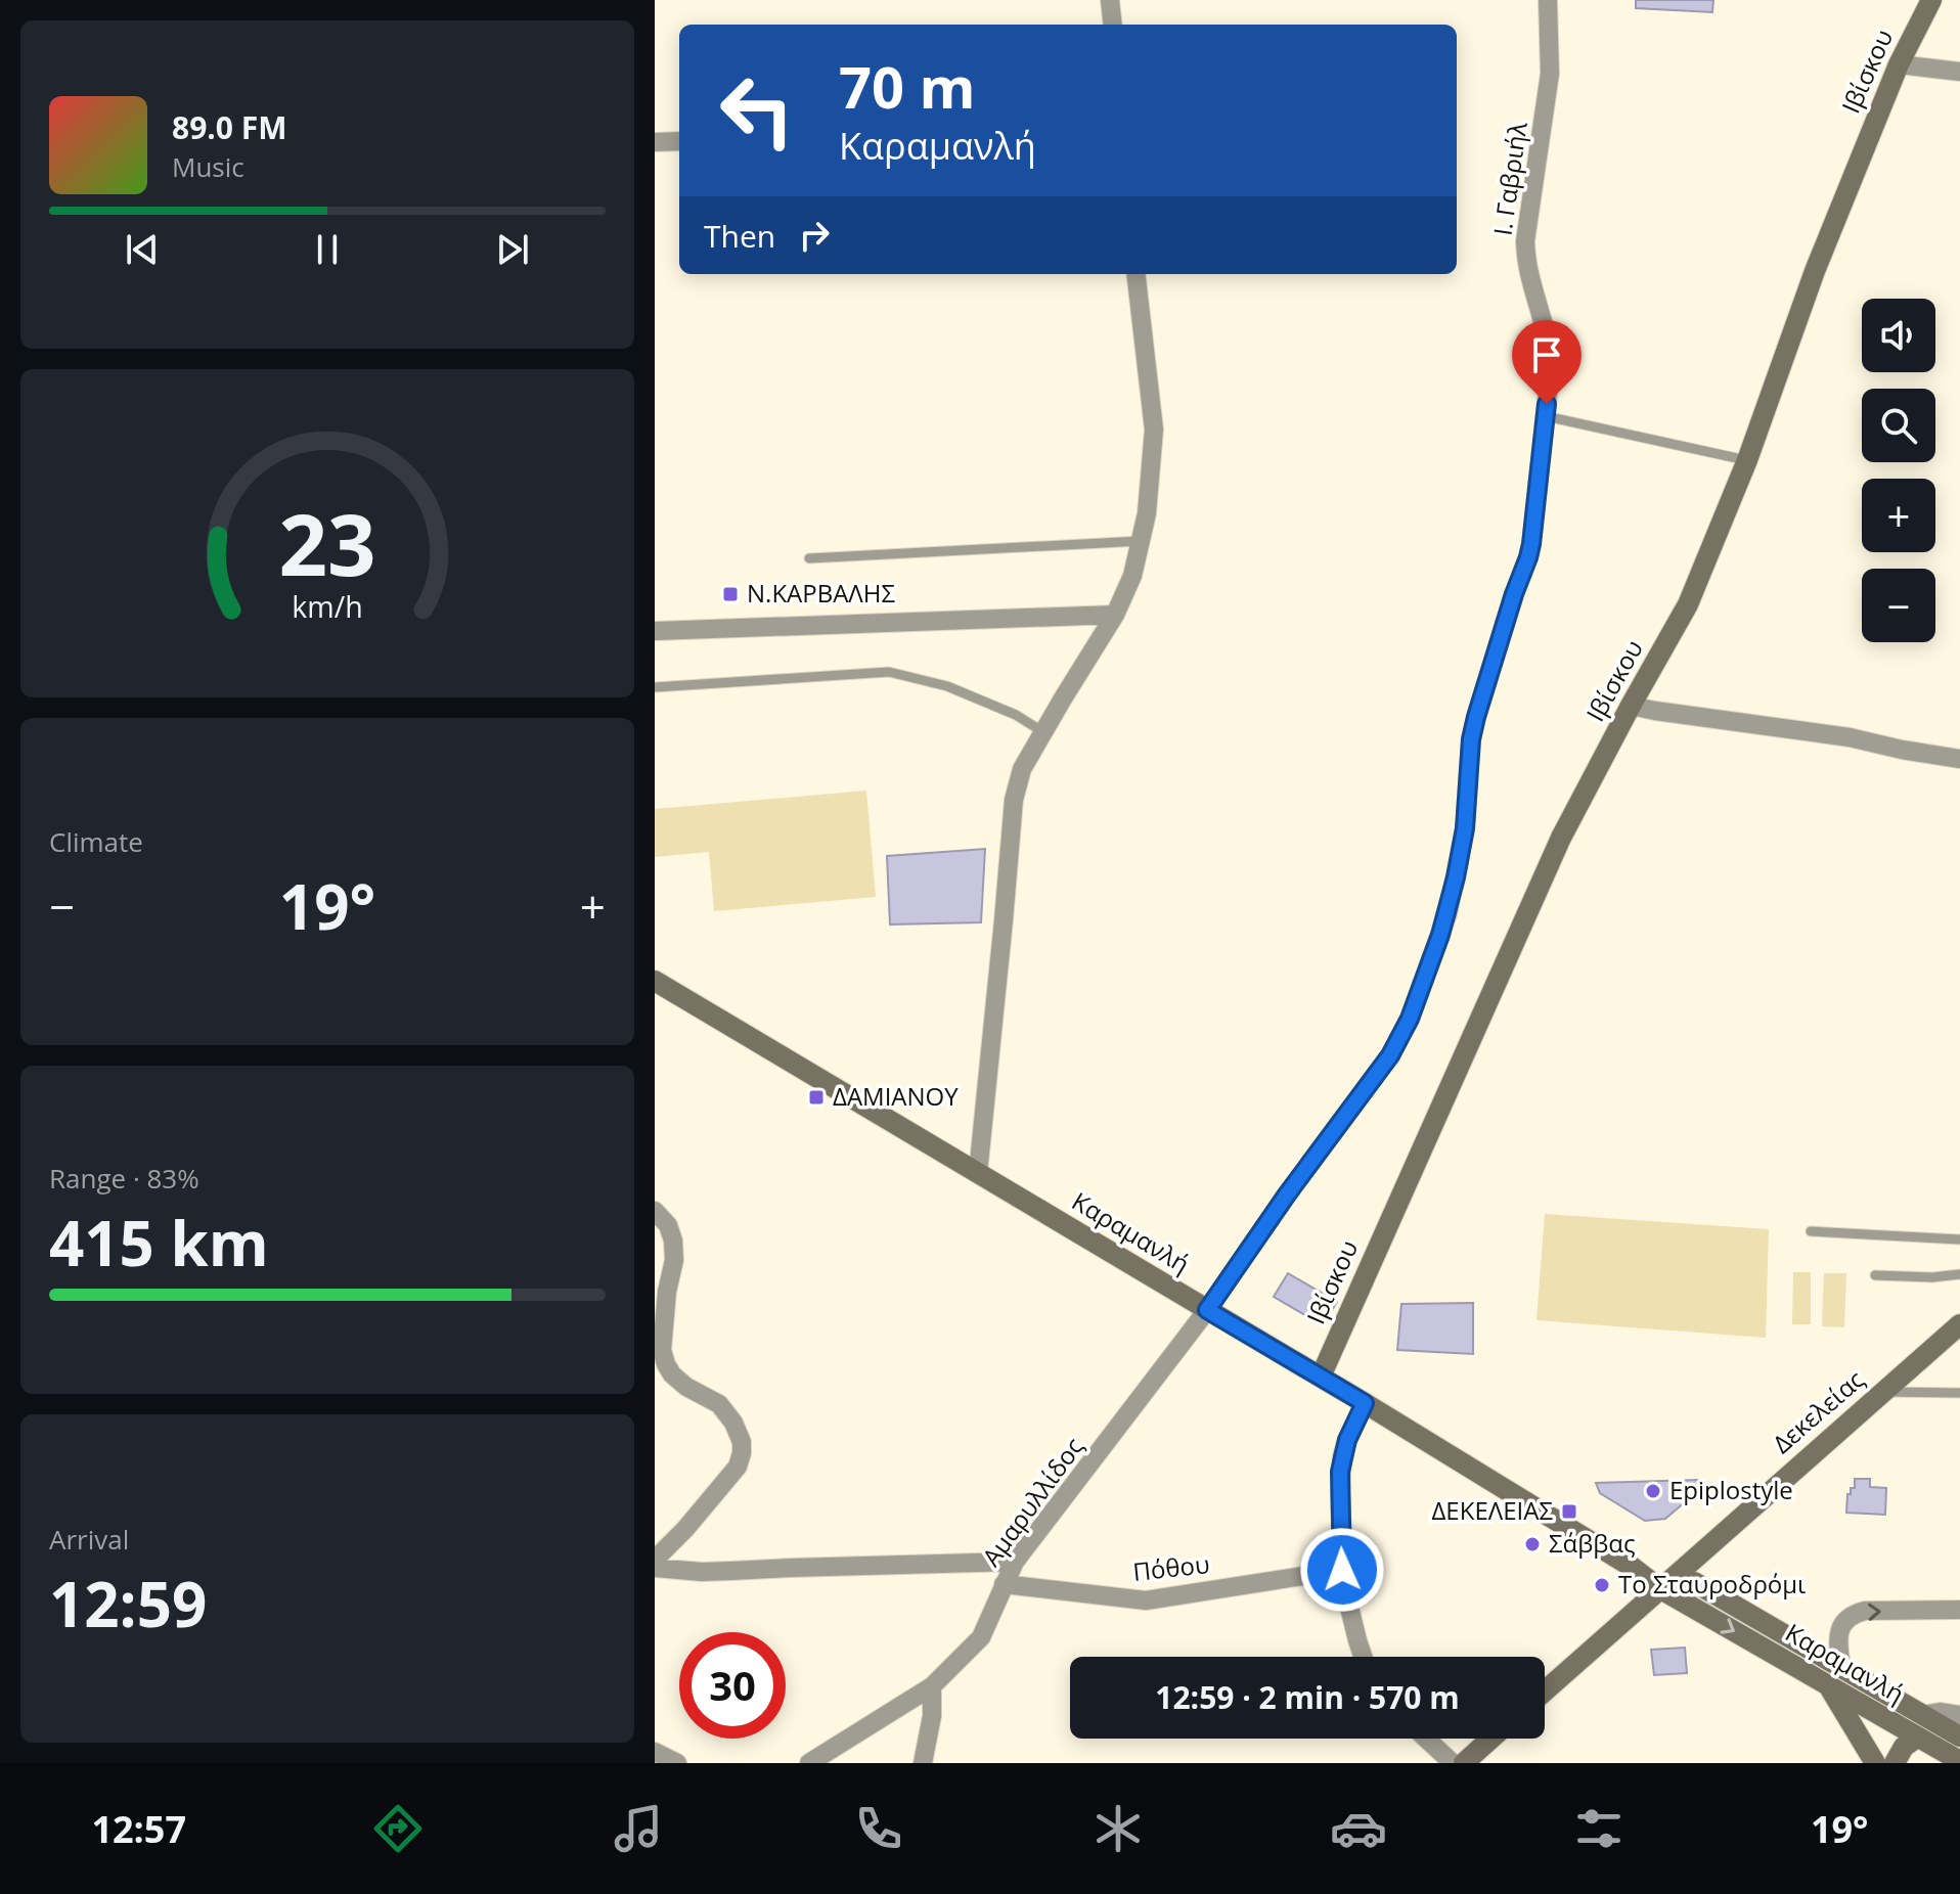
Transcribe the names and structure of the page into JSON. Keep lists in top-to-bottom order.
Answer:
{
  "streets": {
    "main road": ["Ιβίσκου", "Καραμανλή", "Δεκελείας"],
    "street": ["Ι. Γαβριήλ", "Αμαρυλλίδος", "Πόθου"]
  },
  "crossings": [
    ["Ιβίσκου", "Καραμανλή"],
    ["Ι. Γαβριήλ", "Καραμανλή"],
    ["Ι. Γαβριήλ", "Αμαρυλλίδος"],
    ["Καραμανλή", "Δεκελείας"],
    ["Καραμανλή", "Αμαρυλλίδος"],
    ["Αμαρυλλίδος", "Πόθου"]
  ],
  "places": {
    "transit": ["Ν.ΚΑΡΒΑΛΗΣ", "ΔΑΜΙΑΝΟΥ", "ΔΕΚΕΛΕΙΑΣ"],
    "other": ["Epiplostyle", "Σάββας", "Το Σταυροδρόμι"]
  },
  "page": {
    "turn": ["70 m", "Καραμανλή"],
    "song": ["89.0 FM", "Music"],
    "then": "Then",
    "map_buttons": ["+", "−"],
    "tile": [
      "Climate",
      ["Range · 83%", "415 km"],
      ["Arrival", "12:59"]
    ],
    "heat": ["−", "19°", "+"],
    "limit": "30",
    "trip": "12:59 · 2 min · 570 m",
    "tabs": ["12:57", "19°"],
    "gauge": ["23", "km/h"]
  }
}
